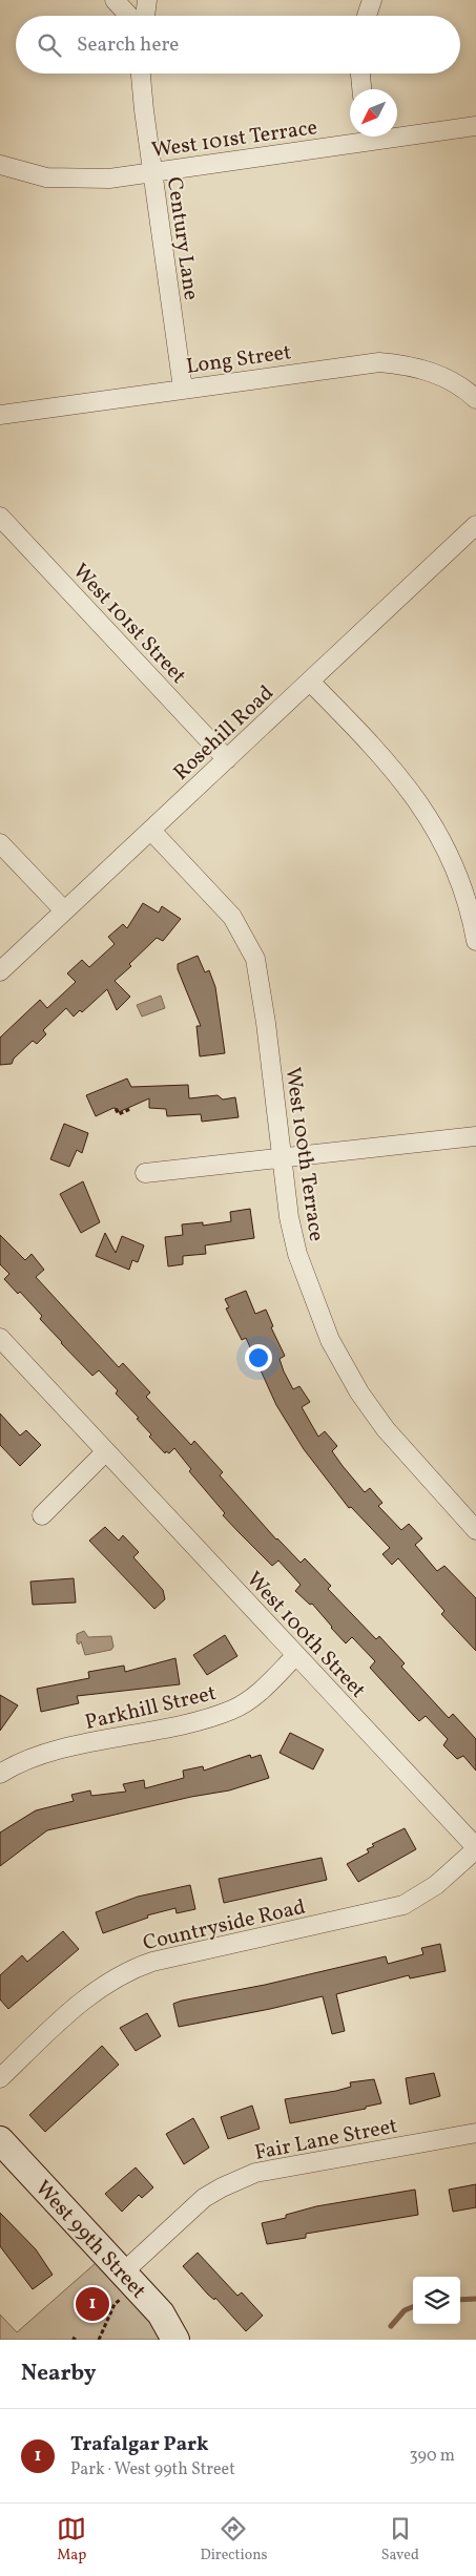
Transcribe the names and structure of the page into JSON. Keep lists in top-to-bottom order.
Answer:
{
  "streets": {
    "street": [
      "West 101st Terrace",
      "Century Lane",
      "Long Street",
      "West 101st Street",
      "Rosehill Road",
      "West 100th Terrace",
      "West 100th Street",
      "Parkhill Street",
      "Countryside Road",
      "Fair Lane Street",
      "West 99th Street"
    ]
  },
  "crossings": [
    ["West 101st Terrace", "Century Lane"],
    ["Century Lane", "Long Street"],
    ["West 101st Street", "Rosehill Road"],
    ["Rosehill Road", "West 100th Terrace"],
    ["West 100th Street", "Parkhill Street"],
    ["West 100th Street", "Countryside Road"],
    ["Fair Lane Street", "West 99th Street"]
  ],
  "north": "bottom left",
  "page": {
    "search": "Search here",
    "pins": "1",
    "heading": "Nearby",
    "list": [
      {
        "mark": "1",
        "name": "Trafalgar Park",
        "note": "Park · West 99th Street",
        "value": "390 m"
      }
    ],
    "nav": ["Map", "Directions", "Saved"]
  }
}
